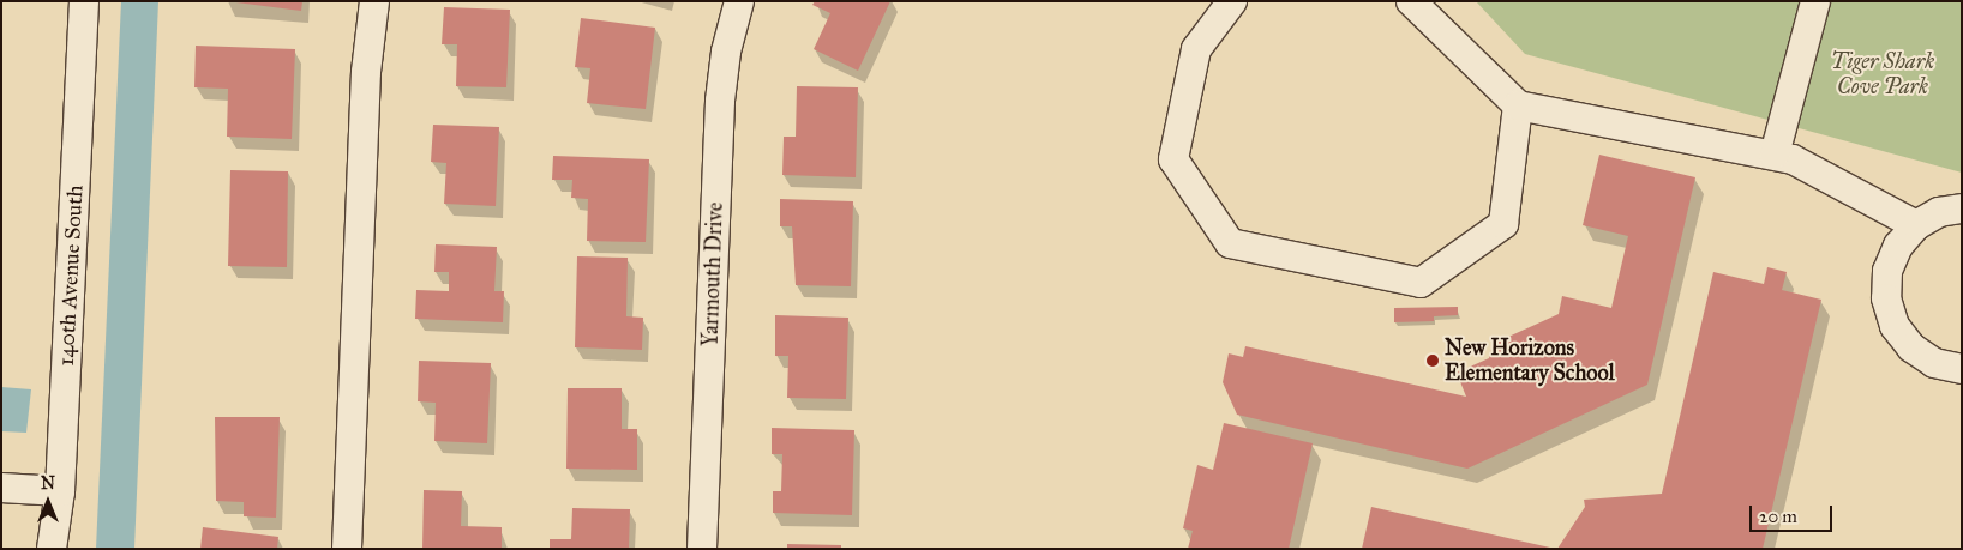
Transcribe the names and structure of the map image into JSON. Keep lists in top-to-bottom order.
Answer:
{
  "streets": {
    "street": ["Yarmouth Drive", "140th Avenue South"]
  },
  "parks": ["Tiger Shark Cove Park"],
  "places": ["New Horizons Elementary School"],
  "scale_bar": "20 m",
  "north": "top"
}
